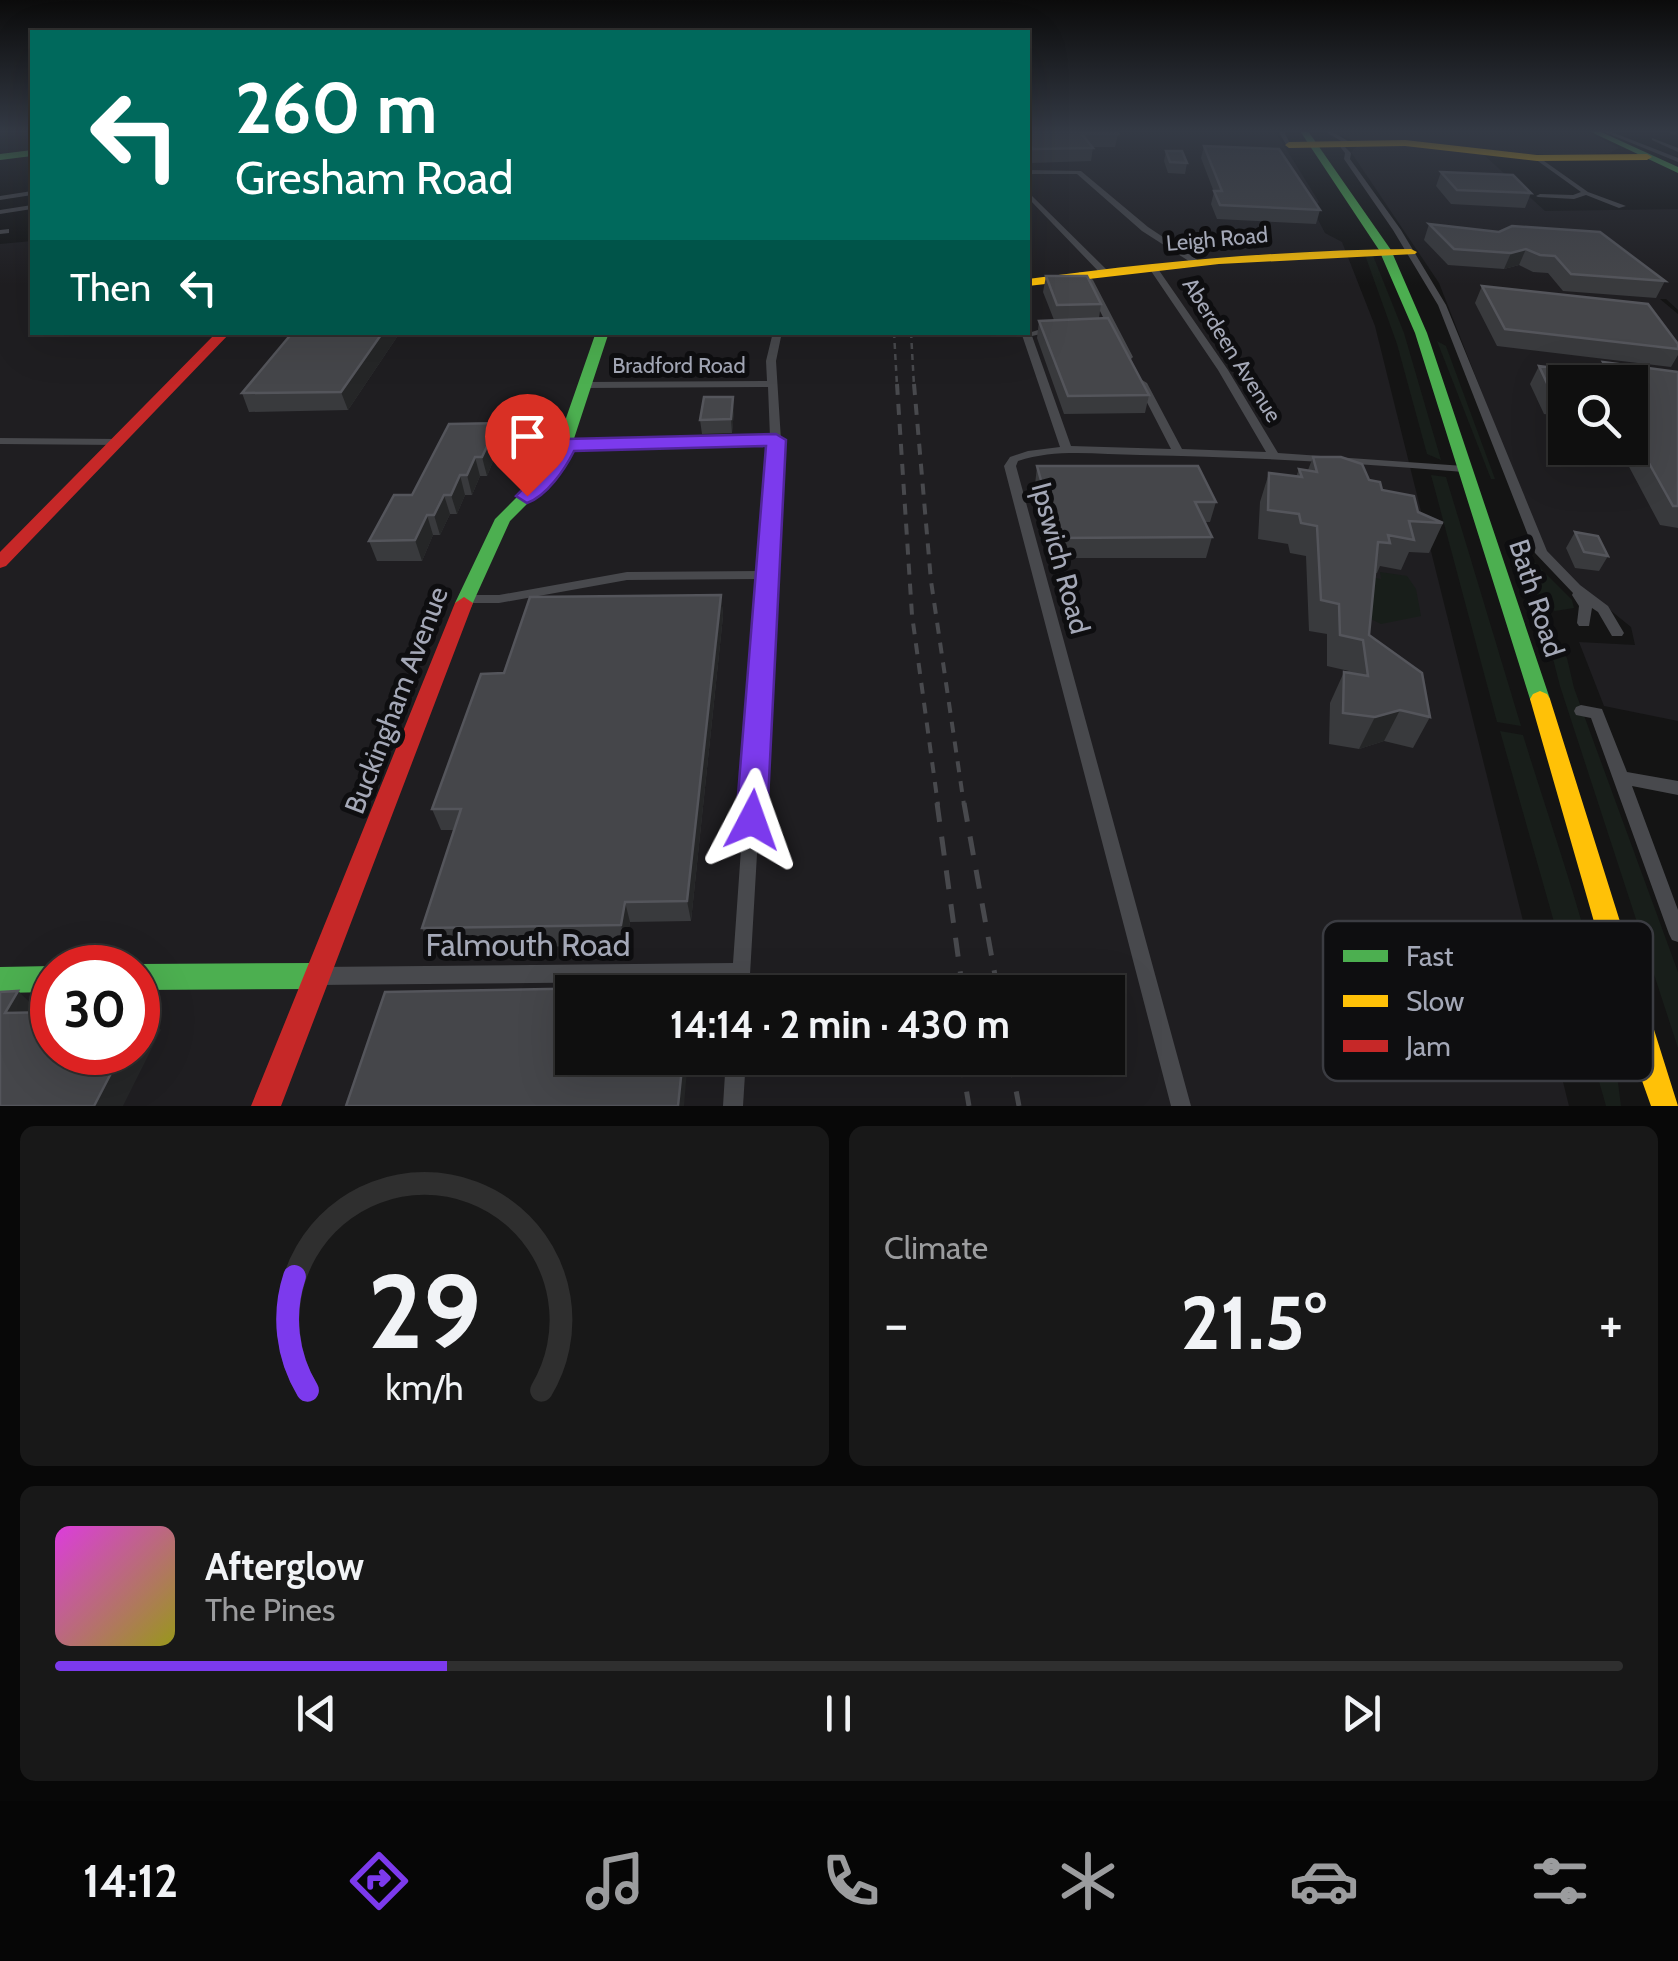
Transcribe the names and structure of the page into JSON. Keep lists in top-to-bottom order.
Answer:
{
  "streets": {
    "street": [
      "Leigh Road",
      "Aberdeen Avenue",
      "Bradford Road",
      "Ipswich Road",
      "Bath Road",
      "Buckingham Avenue",
      "Falmouth Road"
    ]
  },
  "crossings": [
    ["Leigh Road", "Aberdeen Avenue"],
    ["Leigh Road", "Bath Road"],
    ["Aberdeen Avenue", "Ipswich Road"],
    ["Bradford Road", "Buckingham Avenue"],
    ["Ipswich Road", "Bath Road"],
    ["Buckingham Avenue", "Falmouth Road"]
  ],
  "legend": ["Fast", "Slow", "Jam"],
  "page": {
    "turn": ["260 m", "Gresham Road"],
    "then": "Then",
    "limit": "30",
    "trip": "14:14 · 2 min · 430 m",
    "tile": "Climate",
    "heat": ["−", "21.5°", "+"],
    "song": ["Afterglow", "The Pines"],
    "tabs": "14:12",
    "gauge": ["29", "km/h"]
  }
}
